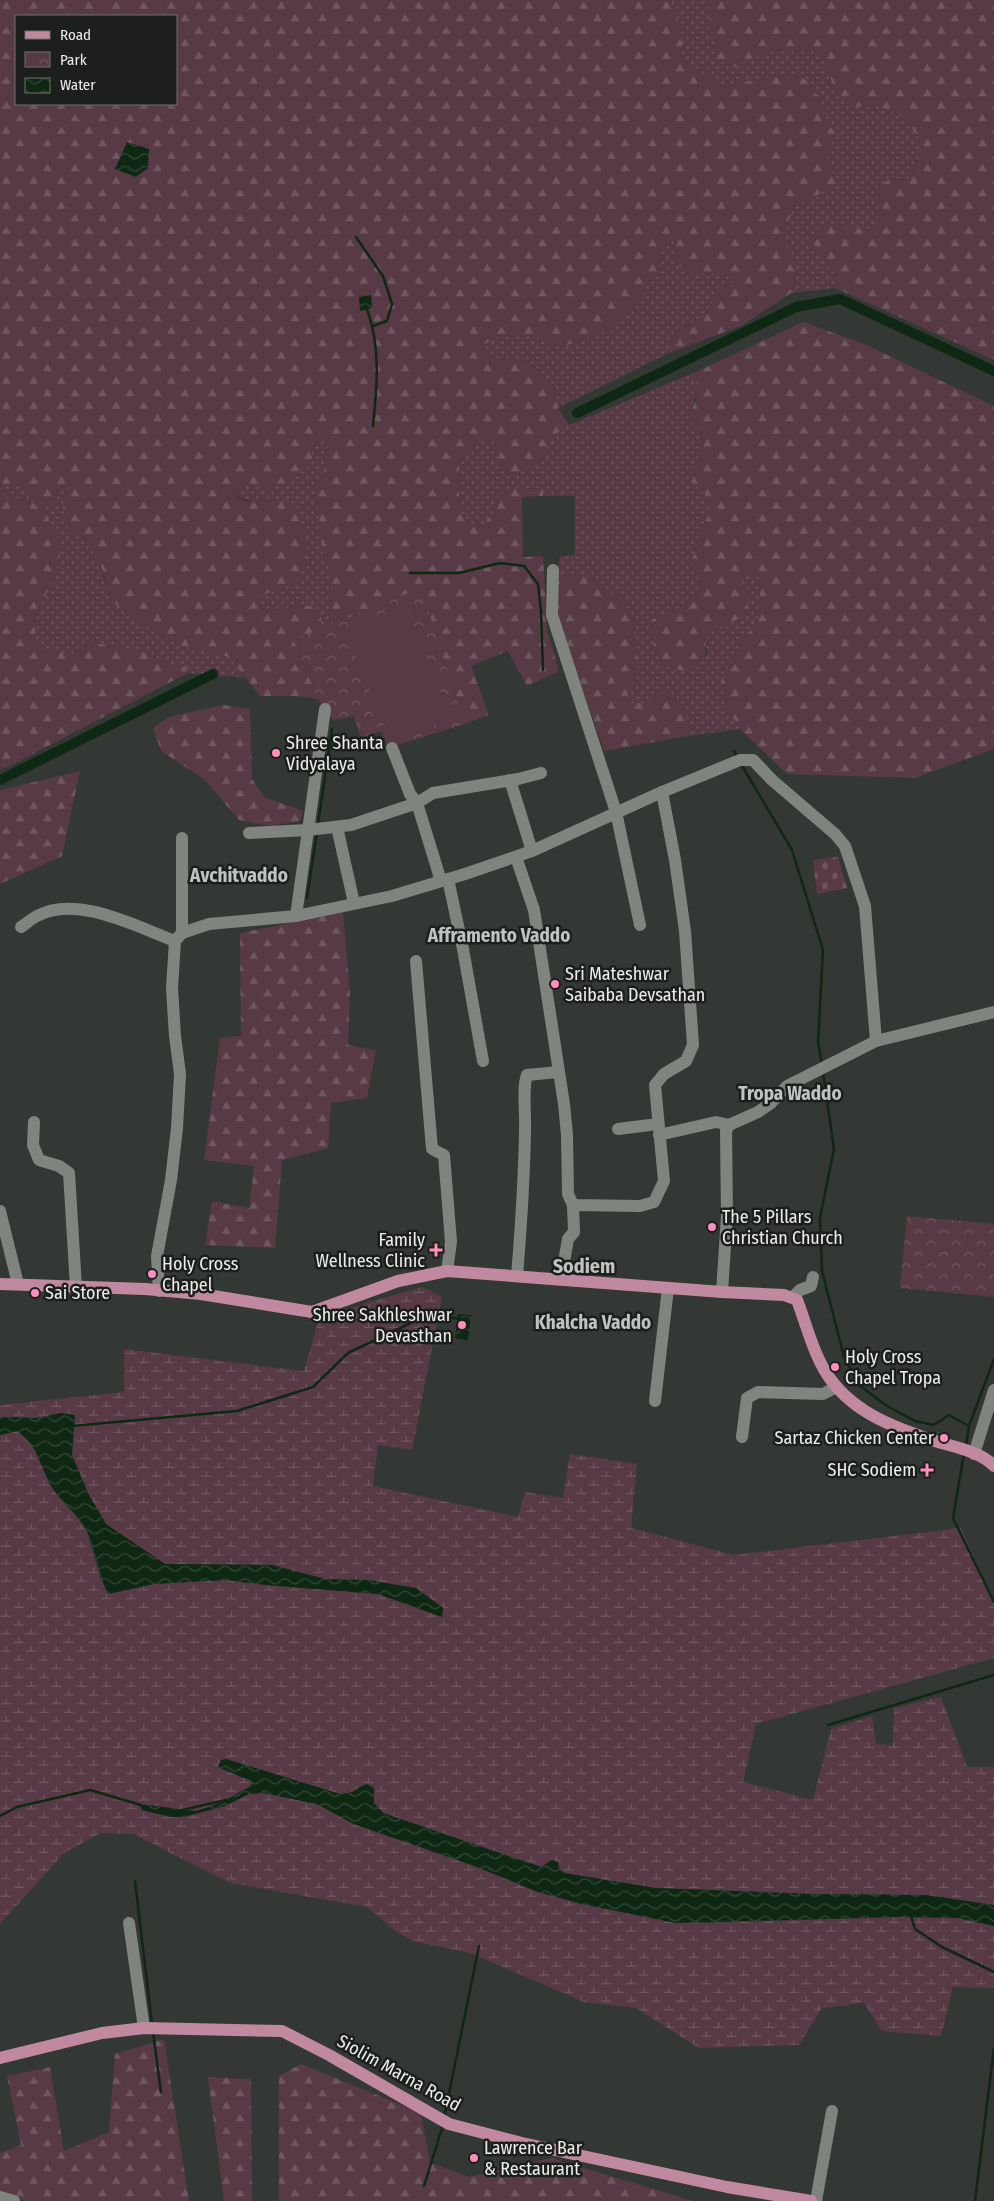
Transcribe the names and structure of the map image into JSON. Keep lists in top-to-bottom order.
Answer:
{
  "streets": {
    "main road": ["Siolim Marna Road"]
  },
  "districts": [
    "Avchitvaddo",
    "Afframento Vaddo",
    "Tropa Waddo",
    "Sodiem",
    "Khalcha Vaddo"
  ],
  "places": {
    "other": [
      "Shree Shanta Vidyalaya",
      "Sri Mateshwar Saibaba Devsathan",
      "The 5 Pillars Christian Church",
      "Holy Cross Chapel",
      "Sai Store",
      "Shree Sakhleshwar Devasthan",
      "Holy Cross Chapel Tropa",
      "Sartaz Chicken Center",
      "Lawrence Bar & Restaurant"
    ],
    "health": ["Family Wellness Clinic", "SHC Sodiem"]
  },
  "legend": ["Road", "Park", "Water"]
}
